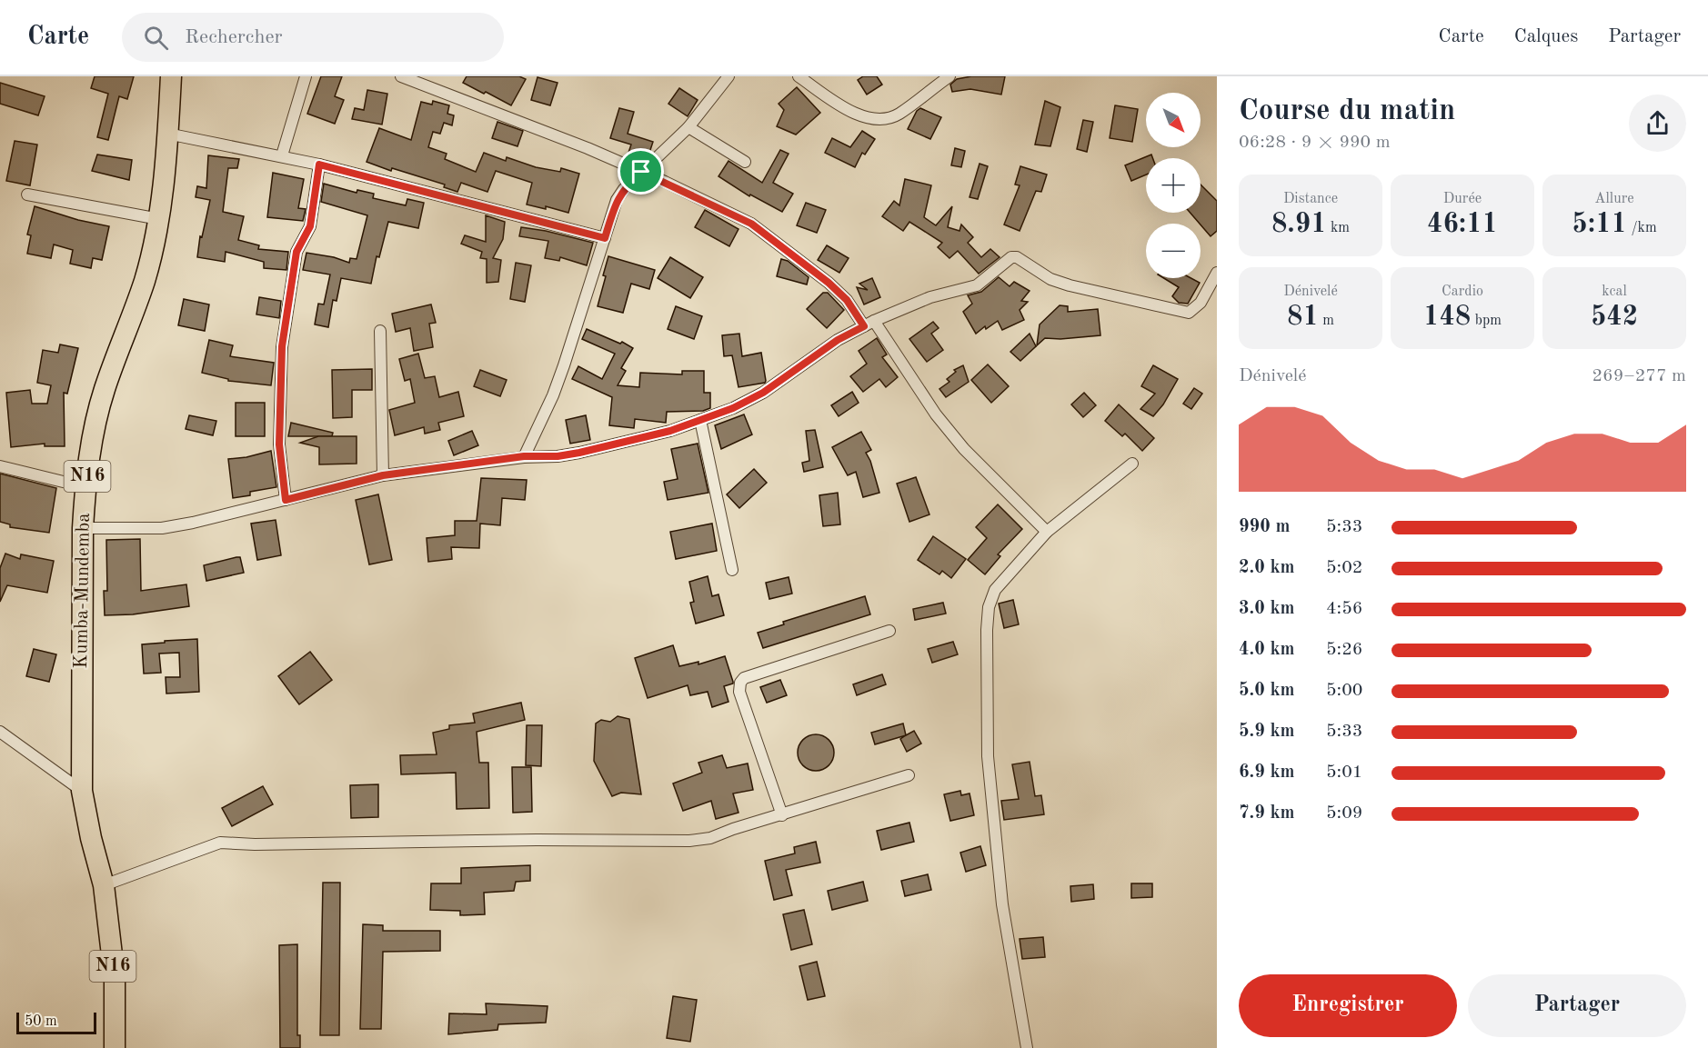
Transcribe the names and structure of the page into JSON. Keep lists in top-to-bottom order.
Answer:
{
  "streets": {
    "highway": ["N16", "Kumba-Mundemba"]
  },
  "scale_bar": "50 m",
  "north": "bottom right",
  "page": {
    "header": "Carte",
    "search": "Rechercher",
    "nav": ["Carte", "Calques", "Partager"],
    "heading": ["Course du matin", "06:28 · 9 × 990 m"],
    "map_buttons": ["+", "−"],
    "stats": [
      ["Distance", "8.91 km"],
      ["Durée", "46:11"],
      ["Allure", "5:11 /km"],
      ["Dénivelé", "81 m"],
      ["Cardio", "148 bpm"],
      ["kcal", "542"]
    ],
    "chart": ["Dénivelé", "269–277 m"],
    "list": [
      {
        "name": "990 m",
        "note": "5:33"
      },
      {
        "name": "2.0 km",
        "note": "5:02"
      },
      {
        "name": "3.0 km",
        "note": "4:56"
      },
      {
        "name": "4.0 km",
        "note": "5:26"
      },
      {
        "name": "5.0 km",
        "note": "5:00"
      },
      {
        "name": "5.9 km",
        "note": "5:33"
      },
      {
        "name": "6.9 km",
        "note": "5:01"
      },
      {
        "name": "7.9 km",
        "note": "5:09"
      }
    ],
    "buttons": ["Enregistrer", "Partager"],
    "scale": "50 m"
  }
}
